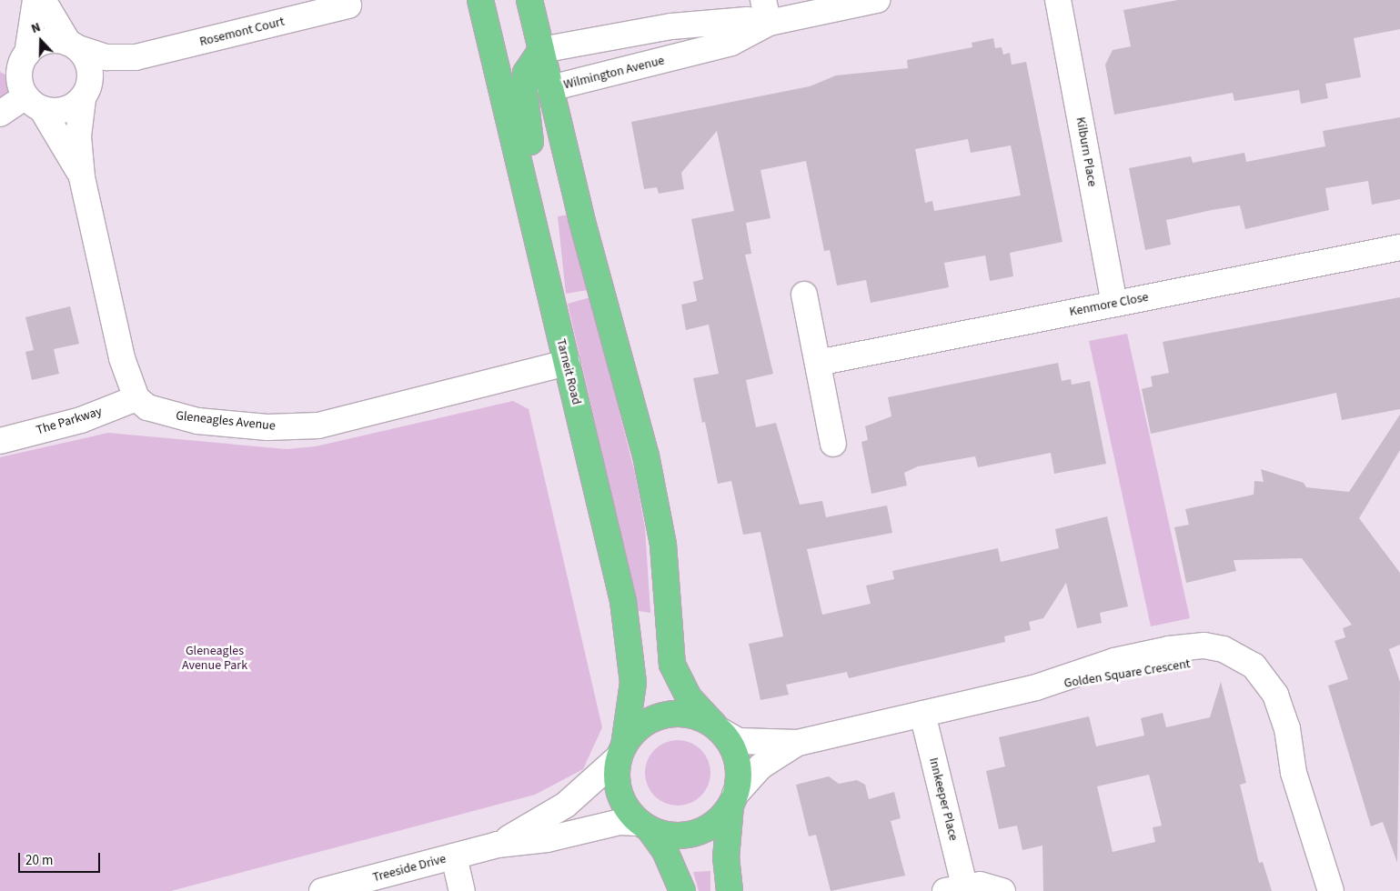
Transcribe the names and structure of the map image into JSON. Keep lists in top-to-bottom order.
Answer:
{
  "streets": {
    "main road": ["Tarneit Road"],
    "street": [
      "Rosemont Court",
      "Wilmington Avenue",
      "Kilburn Place",
      "Kenmore Close",
      "The Parkway",
      "Gleneagles Avenue",
      "Golden Square Crescent",
      "Innkeeper Place",
      "Treeside Drive"
    ]
  },
  "crossings": [
    ["Kilburn Place", "Kenmore Close"],
    ["Tarneit Road", "Gleneagles Avenue"],
    ["Tarneit Road", "Golden Square Crescent"],
    ["Tarneit Road", "Treeside Drive"],
    ["The Parkway", "Gleneagles Avenue"],
    ["Golden Square Crescent", "Innkeeper Place"],
    ["Golden Square Crescent", "Treeside Drive"]
  ],
  "parks": ["Gleneagles Avenue Park"],
  "scale_bar": "20 m",
  "north": "top"
}
